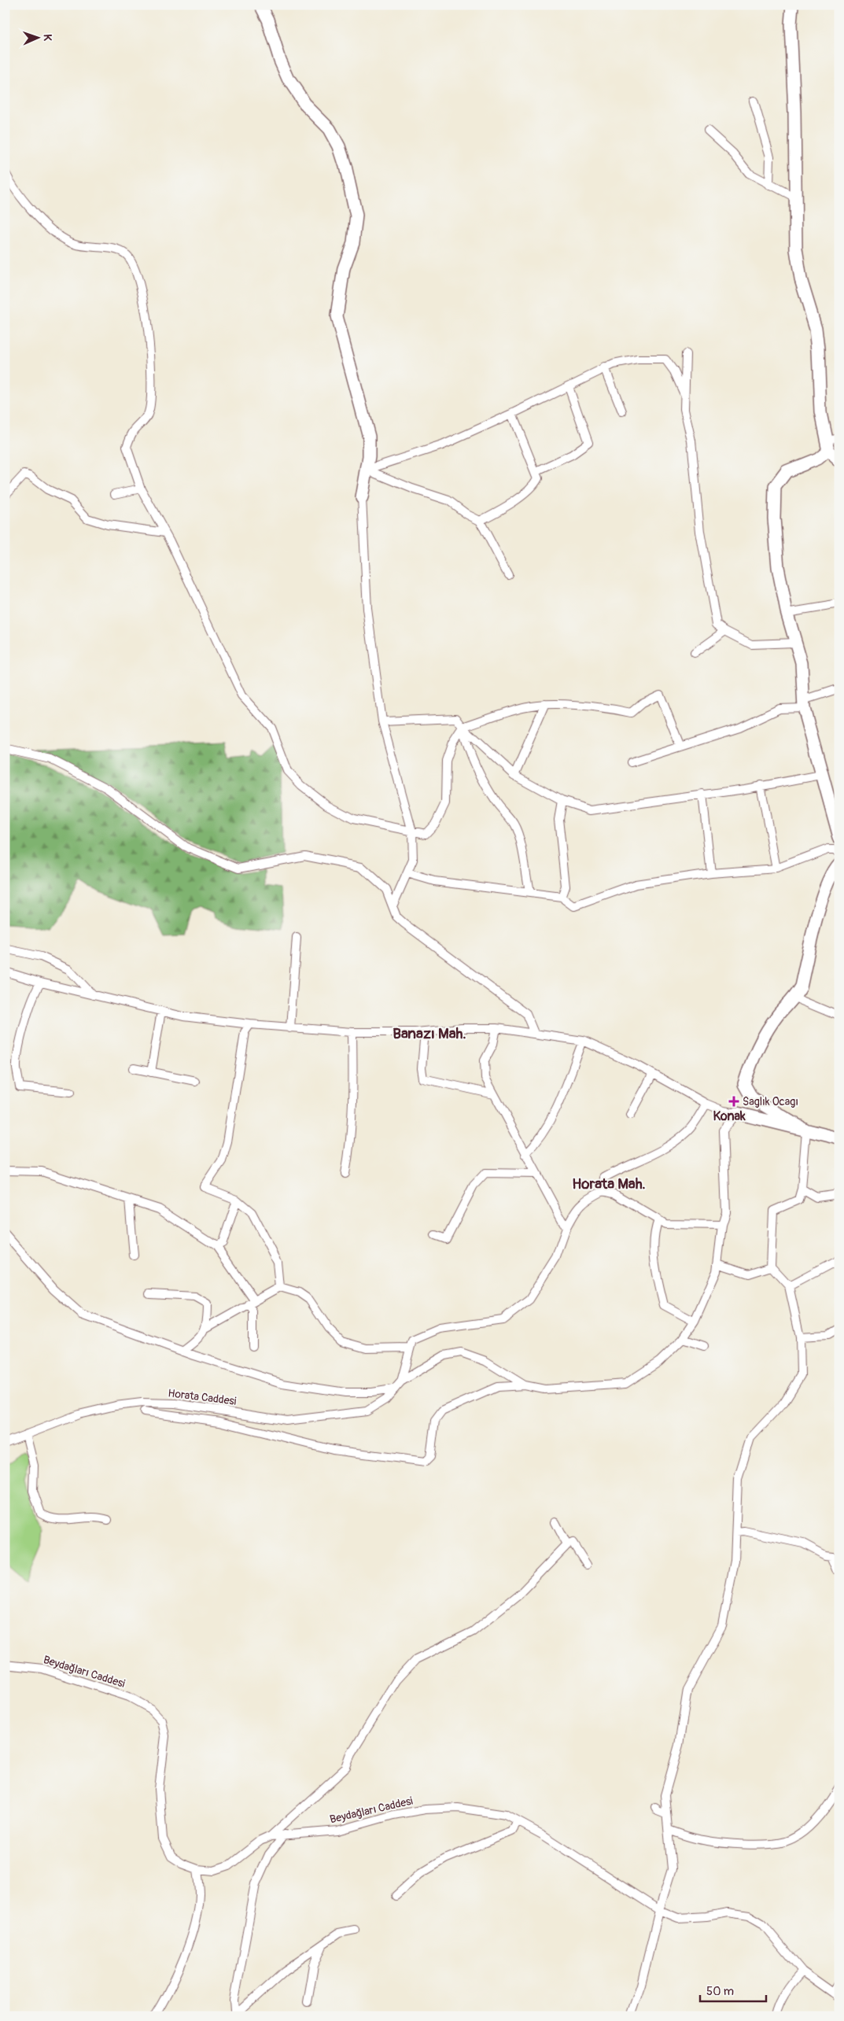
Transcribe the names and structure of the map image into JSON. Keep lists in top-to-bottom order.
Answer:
{
  "streets": {
    "street": ["Horata Caddesi", "Beydağları Caddesi"]
  },
  "districts": ["Banazı Mah.", "Konak", "Horata Mah."],
  "places": {
    "health": ["Saglık Ocagı"]
  },
  "scale_bar": "50 m",
  "north": "right"
}
